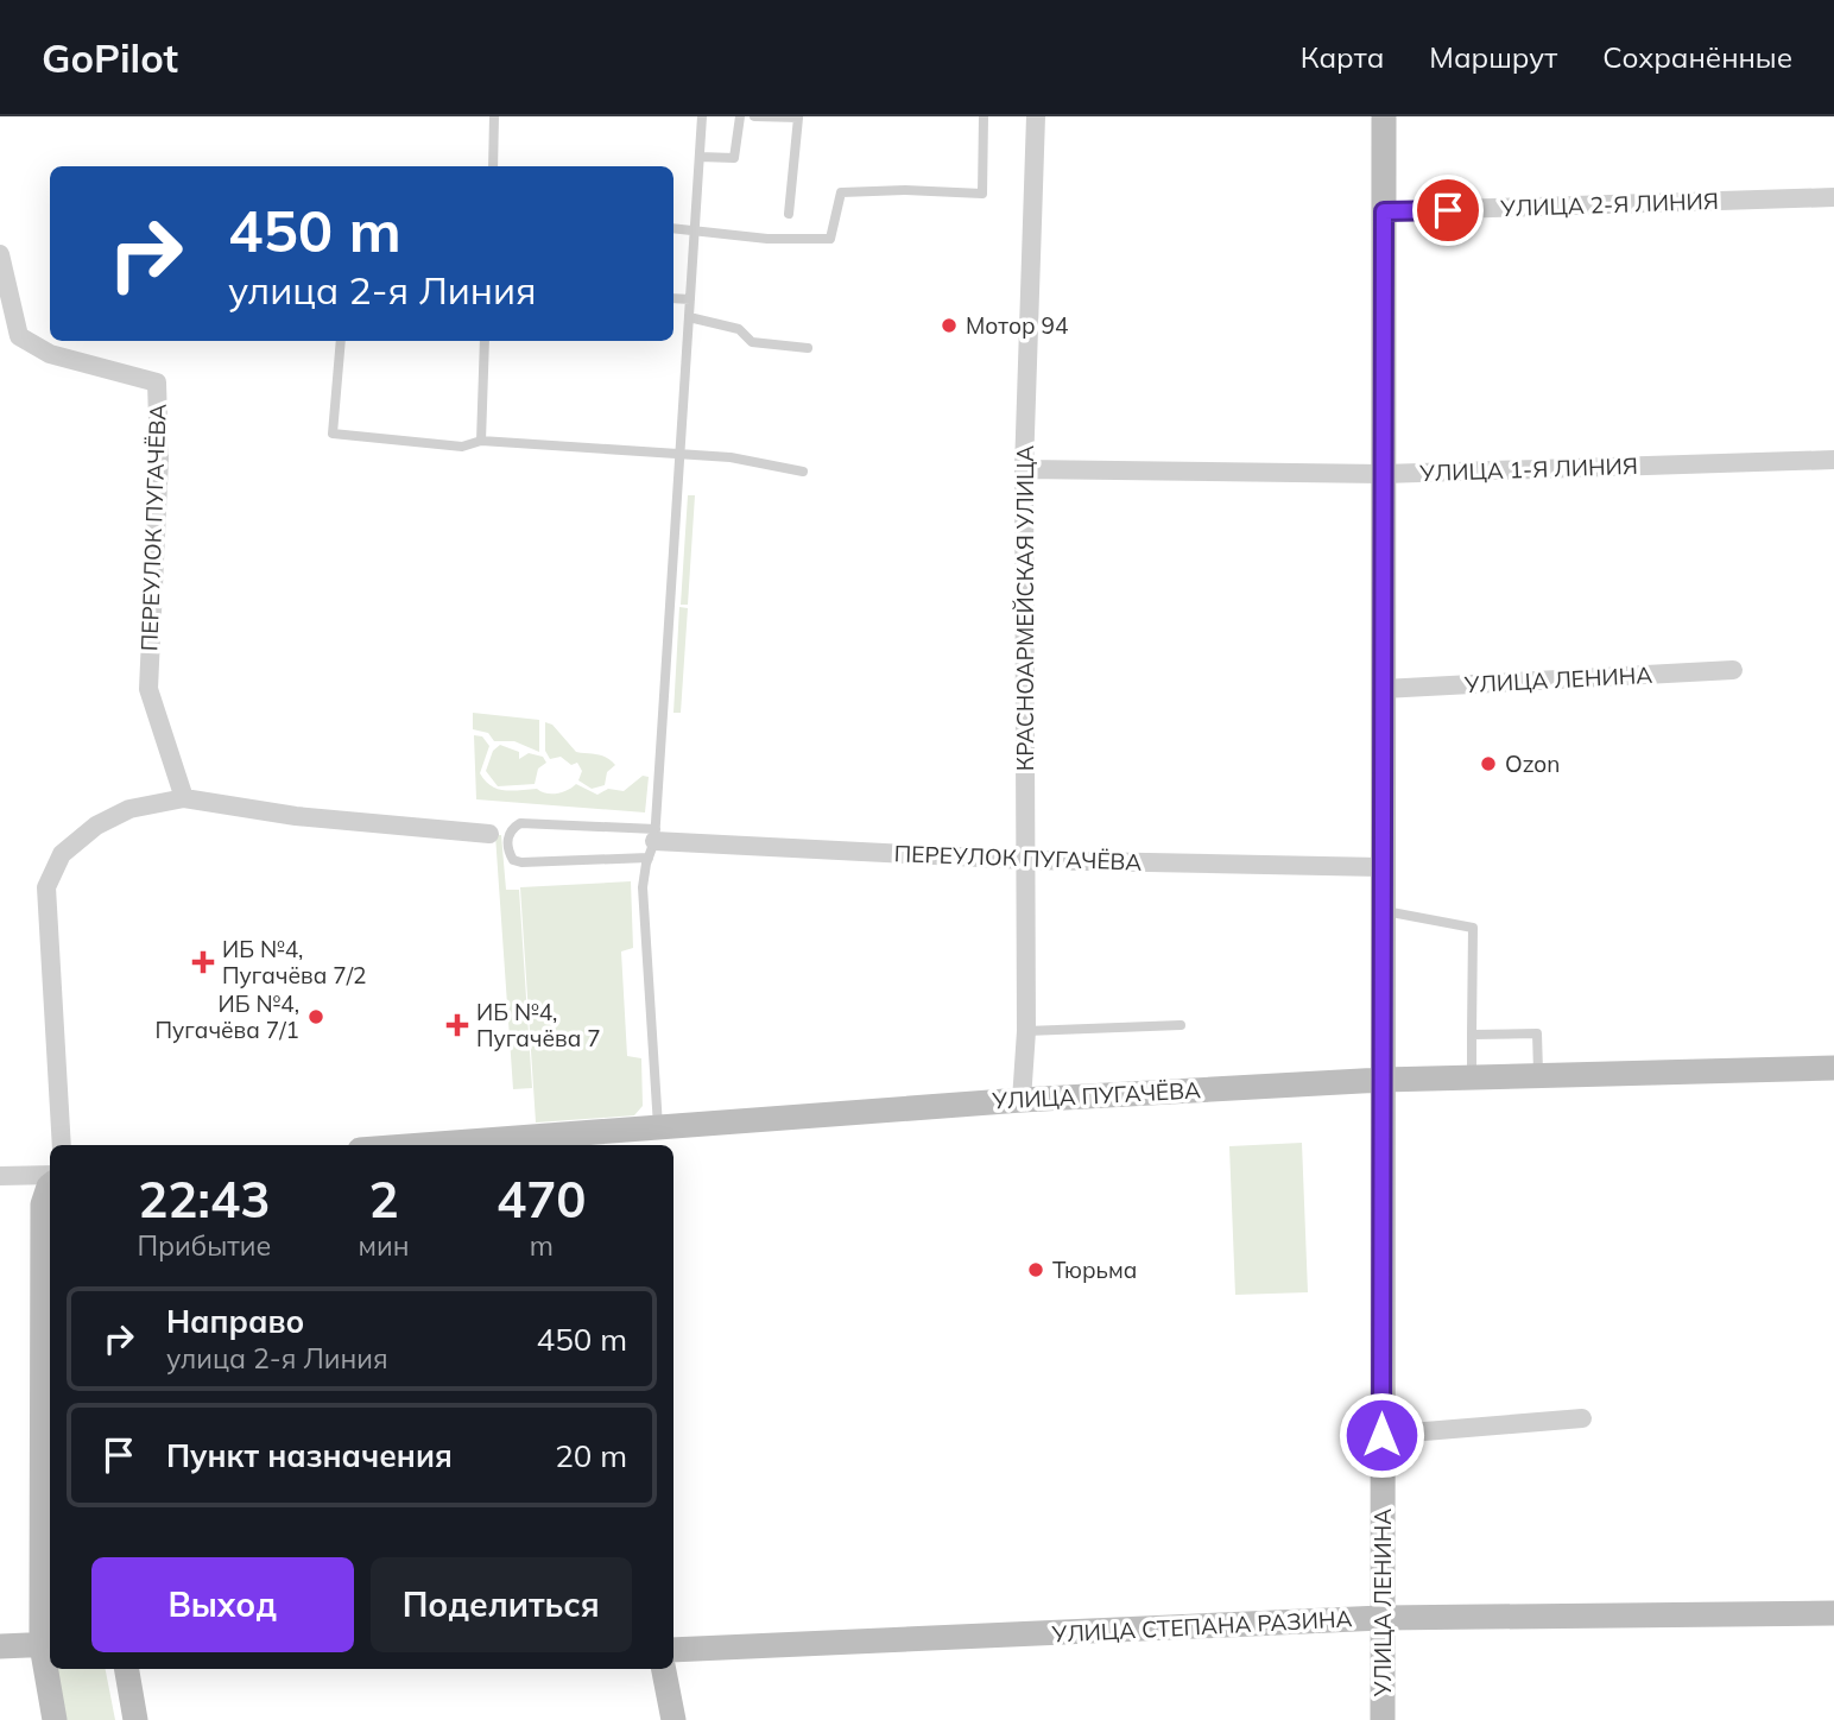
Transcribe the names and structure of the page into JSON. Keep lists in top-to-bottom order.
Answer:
{
  "streets": {
    "main road": ["УЛИЦА ЛЕНИНА", "УЛИЦА ПУГАЧЁВА", "УЛИЦА СТЕПАНА РАЗИНА"],
    "street": [
      "УЛИЦА 2-Я ЛИНИЯ",
      "УЛИЦА 1-Я ЛИНИЯ",
      "ПЕРЕУЛОК ПУГАЧЁВА",
      "КРАСНОАРМЕЙСКАЯ УЛИЦА"
    ]
  },
  "crossings": [
    ["УЛИЦА 2-Я ЛИНИЯ", "УЛИЦА ЛЕНИНА"],
    ["УЛИЦА 1-Я ЛИНИЯ", "КРАСНОАРМЕЙСКАЯ УЛИЦА"],
    ["УЛИЦА 1-Я ЛИНИЯ", "УЛИЦА ЛЕНИНА"],
    ["ПЕРЕУЛОК ПУГАЧЁВА", "КРАСНОАРМЕЙСКАЯ УЛИЦА"],
    ["ПЕРЕУЛОК ПУГАЧЁВА", "УЛИЦА ЛЕНИНА"],
    ["КРАСНОАРМЕЙСКАЯ УЛИЦА", "УЛИЦА ПУГАЧЁВА"],
    ["УЛИЦА ЛЕНИНА", "УЛИЦА ПУГАЧЁВА"],
    ["УЛИЦА ЛЕНИНА", "УЛИЦА СТЕПАНА РАЗИНА"]
  ],
  "places": {
    "other": [
      "Мотор 94",
      "Ozon",
      "ИБ №4, Пугачёва 7/1",
      "Тюрьма"
    ],
    "health": ["ИБ №4, Пугачёва 7/2", "ИБ №4, Пугачёва 7"]
  },
  "page": {
    "header": "GoPilot",
    "nav": ["Карта", "Маршрут", "Сохранённые"],
    "turn": ["450 m", "улица 2-я Линия"],
    "eta": [
      "22:43",
      "Прибытие",
      "2",
      "мин",
      "470",
      "m"
    ],
    "list": [
      {
        "name": "Направо",
        "note": "улица 2-я Линия",
        "value": "450 m"
      },
      {
        "name": "Пункт назначения",
        "value": "20 m"
      }
    ],
    "buttons": ["Выход", "Поделиться"]
  }
}
